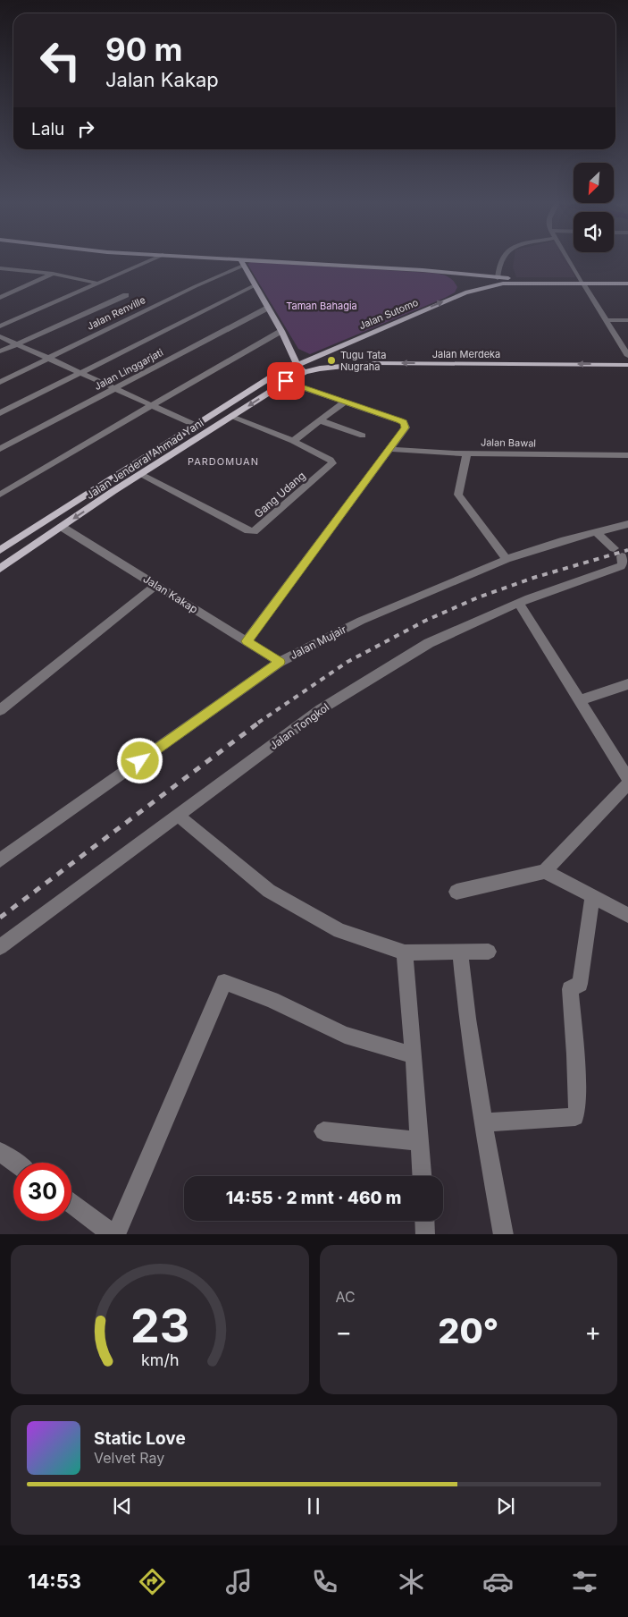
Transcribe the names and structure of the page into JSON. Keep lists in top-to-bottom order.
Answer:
{
  "streets": {
    "main road": ["Jalan Sutomo", "Jalan Merdeka", "Jalan Jenderal Ahmad Yani"],
    "street": [
      "Jalan Renville",
      "Jalan Linggarjati",
      "Jalan Bawal",
      "Gang Udang",
      "Jalan Kakap",
      "Jalan Mujair",
      "Jalan Tongkol"
    ]
  },
  "crossings": [
    ["Jalan Renville", "Jalan Sutomo"],
    ["Jalan Sutomo", "Jalan Jenderal Ahmad Yani"],
    ["Jalan Merdeka", "Jalan Jenderal Ahmad Yani"],
    ["Jalan Jenderal Ahmad Yani", "Gang Udang"],
    ["Jalan Jenderal Ahmad Yani", "Jalan Kakap"],
    ["Jalan Kakap", "Jalan Mujair"],
    ["Jalan Mujair", "Jalan Tongkol"]
  ],
  "one_way": ["Jalan Merdeka"],
  "districts": ["PARDOMUAN"],
  "parks": ["Taman Bahagia"],
  "places": ["Tugu Tata Nugraha"],
  "north": "bottom left",
  "page": {
    "turn": ["90 m", "Jalan Kakap"],
    "then": "Lalu",
    "limit": "30",
    "trip": "14:55 · 2 mnt · 460 m",
    "tile": "AC",
    "heat": ["−", "20°", "+"],
    "song": ["Static Love", "Velvet Ray"],
    "tabs": "14:53",
    "gauge": ["23", "km/h"]
  }
}
